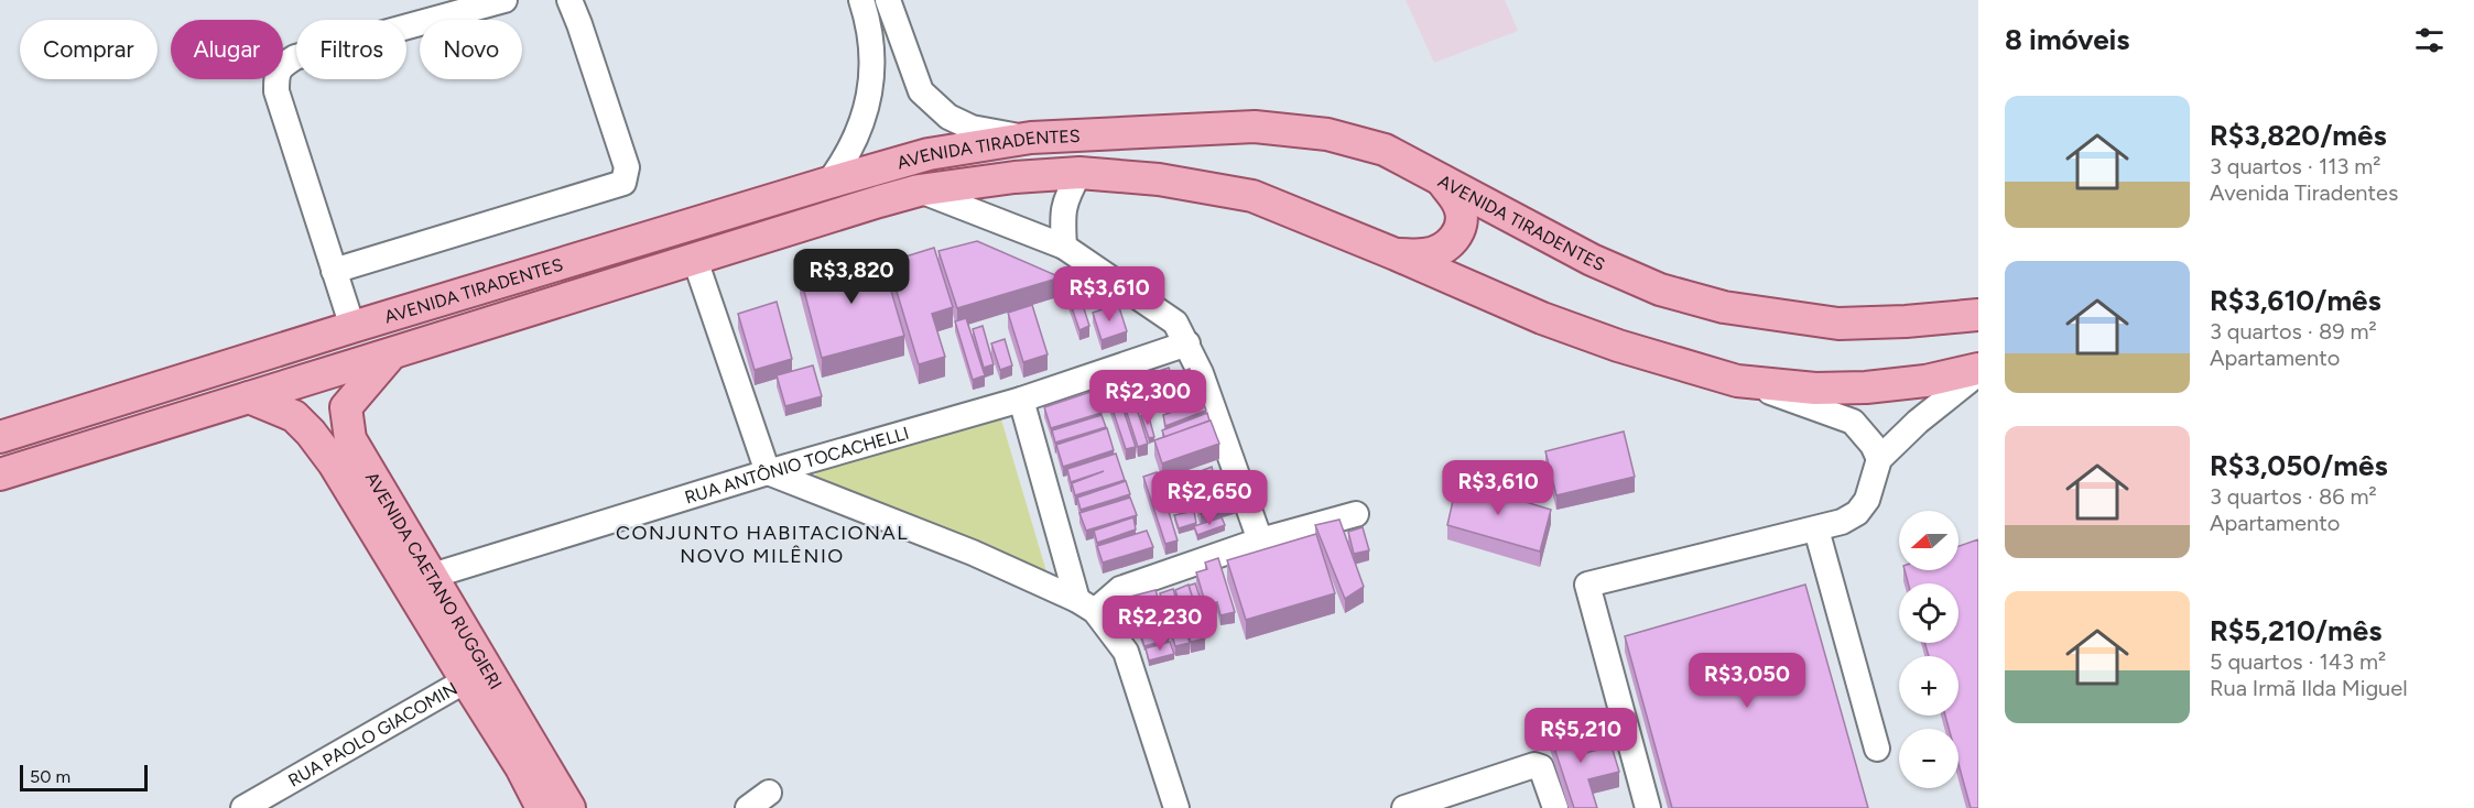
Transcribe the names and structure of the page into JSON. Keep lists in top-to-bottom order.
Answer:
{
  "streets": {
    "main road": ["AVENIDA TIRADENTES", "AVENIDA CAETANO RUGGIERI"],
    "street": ["RUA ANTÔNIO TOCACHELLI", "RUA PAOLO GIACOMIN"]
  },
  "crossings": [
    ["AVENIDA TIRADENTES", "AVENIDA CAETANO RUGGIERI"],
    ["RUA ANTÔNIO TOCACHELLI", "AVENIDA CAETANO RUGGIERI"],
    ["AVENIDA CAETANO RUGGIERI", "RUA PAOLO GIACOMIN"]
  ],
  "districts": ["CONJUNTO HABITACIONAL NOVO MILÊNIO"],
  "scale_bar": "50 m",
  "north": "left",
  "page": {
    "heading": "8 imóveis",
    "chip": [
      "Comprar",
      "Alugar",
      "Filtros",
      "Novo"
    ],
    "list": [
      {
        "name": "R$3,820/mês",
        "note": "3 quartos · 113 m² · Avenida Tiradentes"
      },
      {
        "name": "R$3,610/mês",
        "note": "3 quartos · 89 m² · Apartamento"
      },
      {
        "name": "R$3,050/mês",
        "note": "3 quartos · 86 m² · Apartamento"
      },
      {
        "name": "R$5,210/mês",
        "note": "5 quartos · 143 m² · Rua Irmã Ilda Miguel"
      }
    ],
    "price": [
      "R$3,820",
      "R$3,610",
      "R$2,300",
      "R$3,610",
      "R$2,650",
      "R$2,230",
      "R$3,050",
      "R$5,210"
    ],
    "map_buttons": ["+", "−"],
    "scale": "50 m"
  }
}
